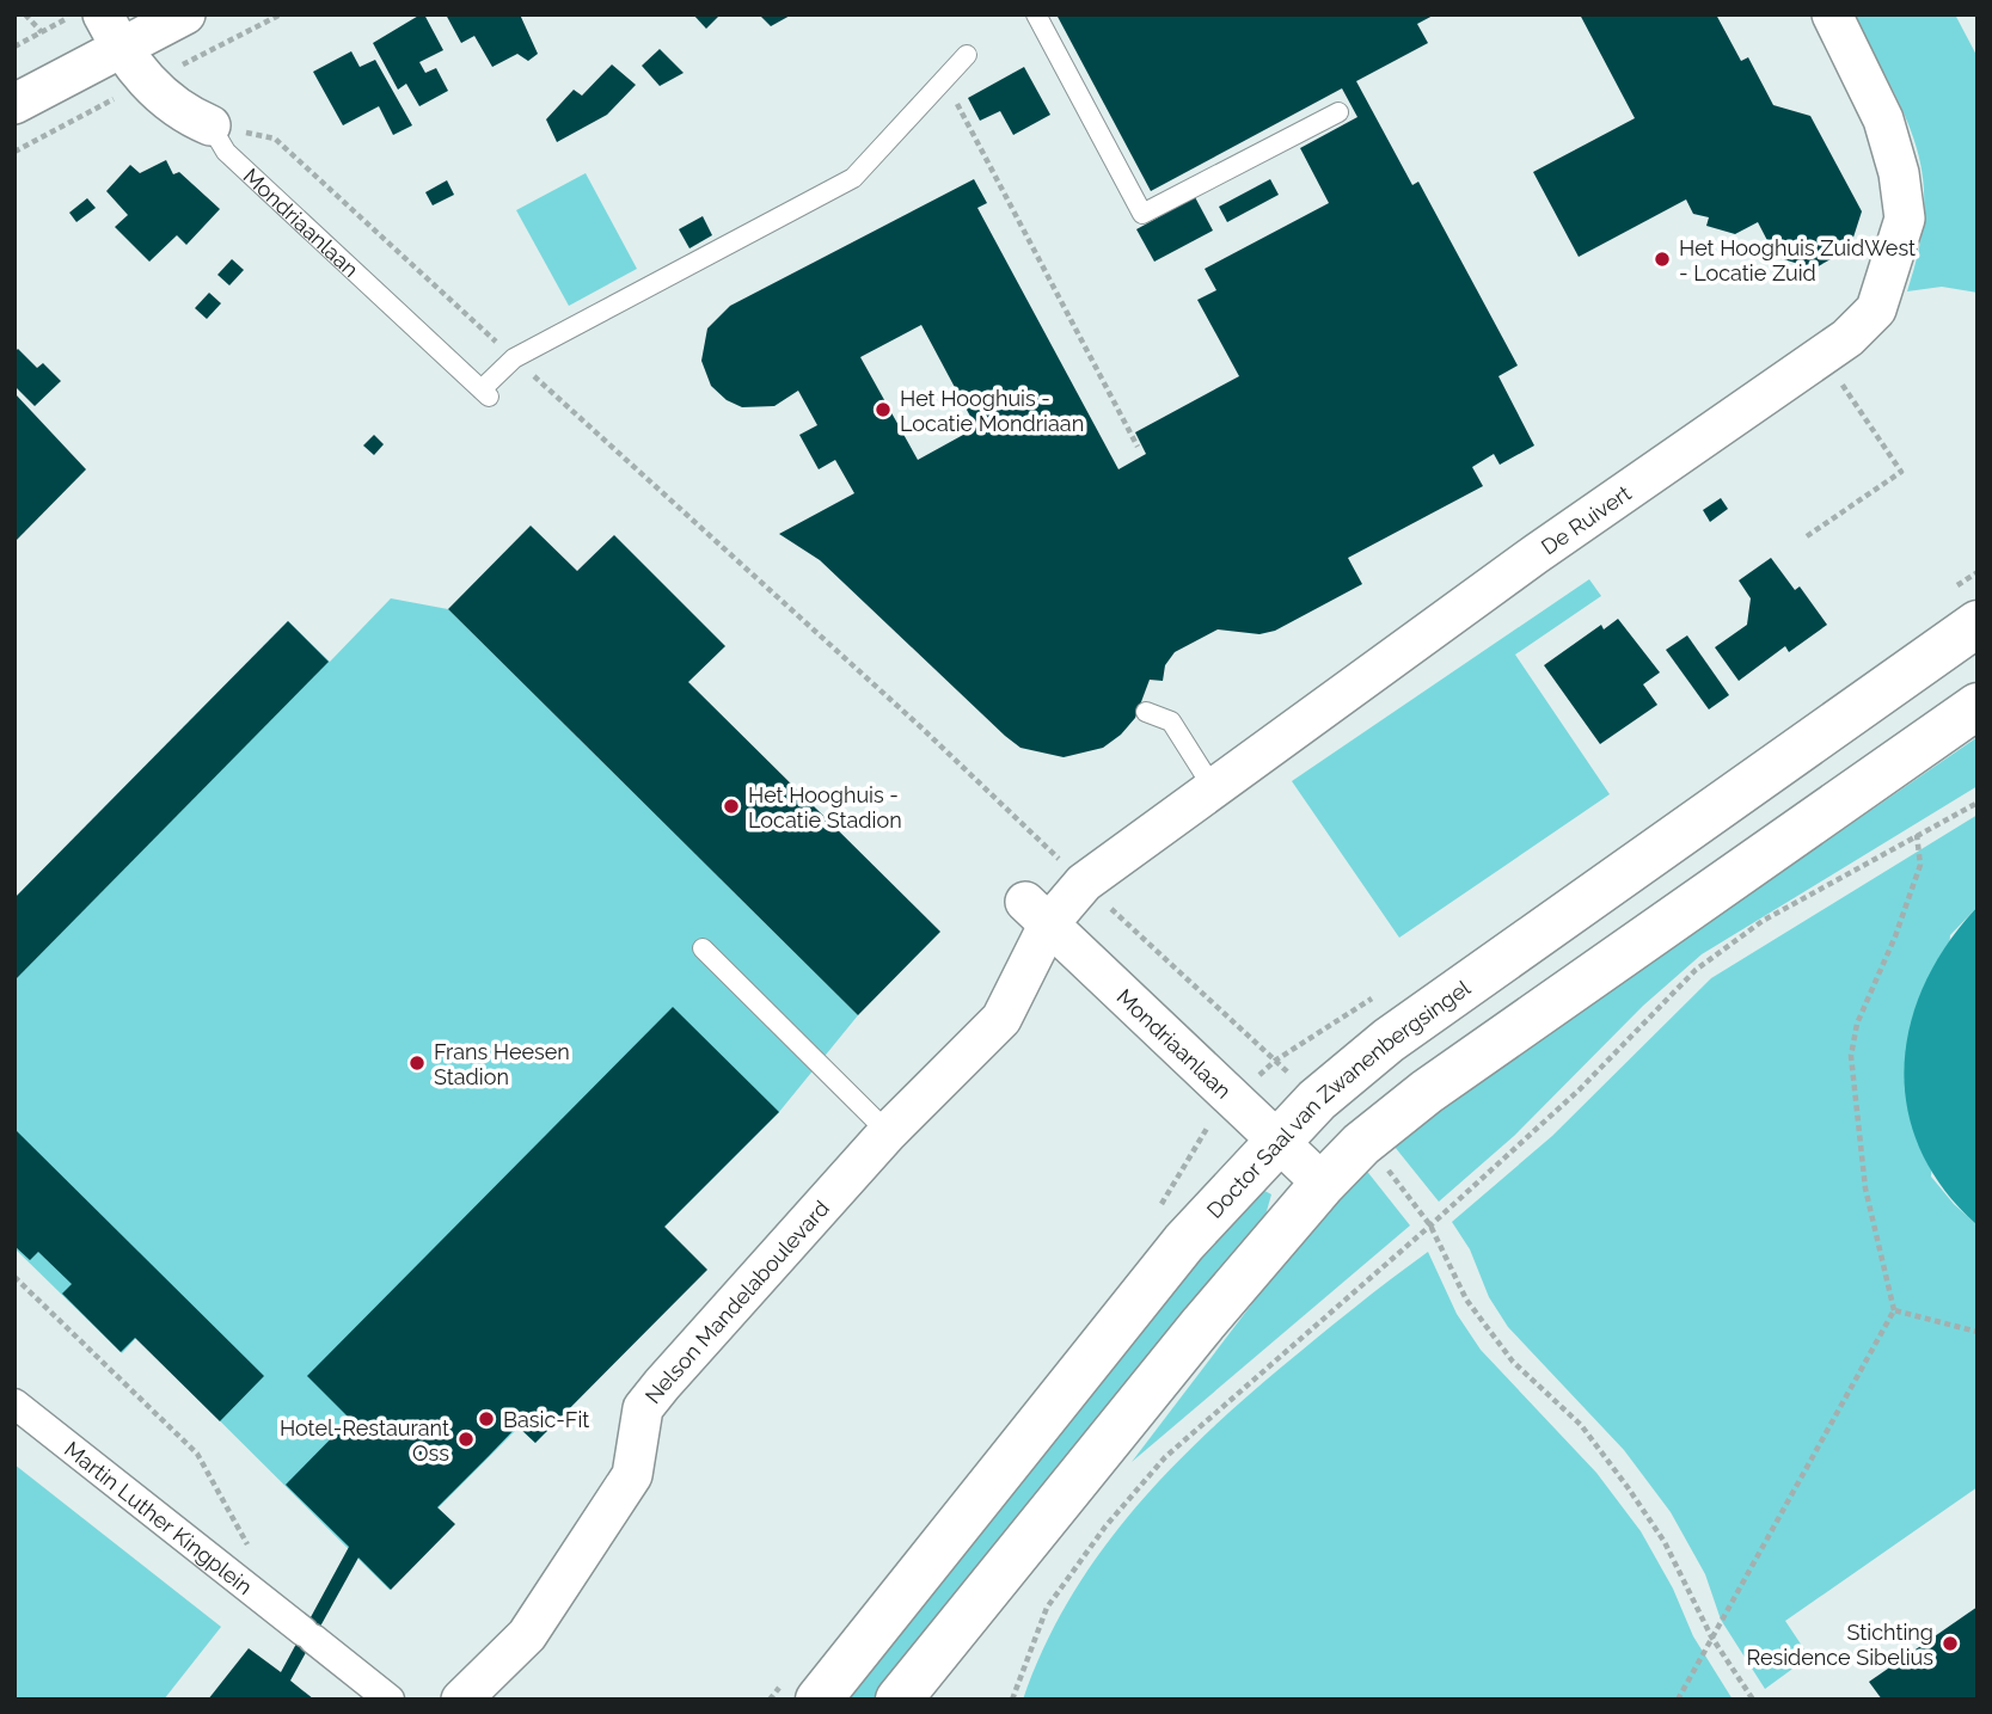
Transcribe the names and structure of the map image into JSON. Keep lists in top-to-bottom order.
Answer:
{
  "streets": {
    "main road": ["Doctor Saal van Zwanenbergsingel"],
    "street": [
      "Mondriaanlaan",
      "De Ruivert",
      "Nelson Mandelaboulevard",
      "Martin Luther Kingplein"
    ]
  },
  "crossings": [
    ["Mondriaanlaan", "De Ruivert"],
    ["Mondriaanlaan", "Doctor Saal van Zwanenbergsingel"],
    ["Mondriaanlaan", "Nelson Mandelaboulevard"],
    ["De Ruivert", "Nelson Mandelaboulevard"]
  ],
  "places": [
    "Het Hooghuis ZuidWest - Locatie Zuid",
    "Het Hooghuis - Locatie Mondriaan",
    "Het Hooghuis - Locatie Stadion",
    "Frans Heesen Stadion",
    "Basic-Fit",
    "Hotel-Restaurant Oss",
    "Stichting Residence Sibelius"
  ]
}
